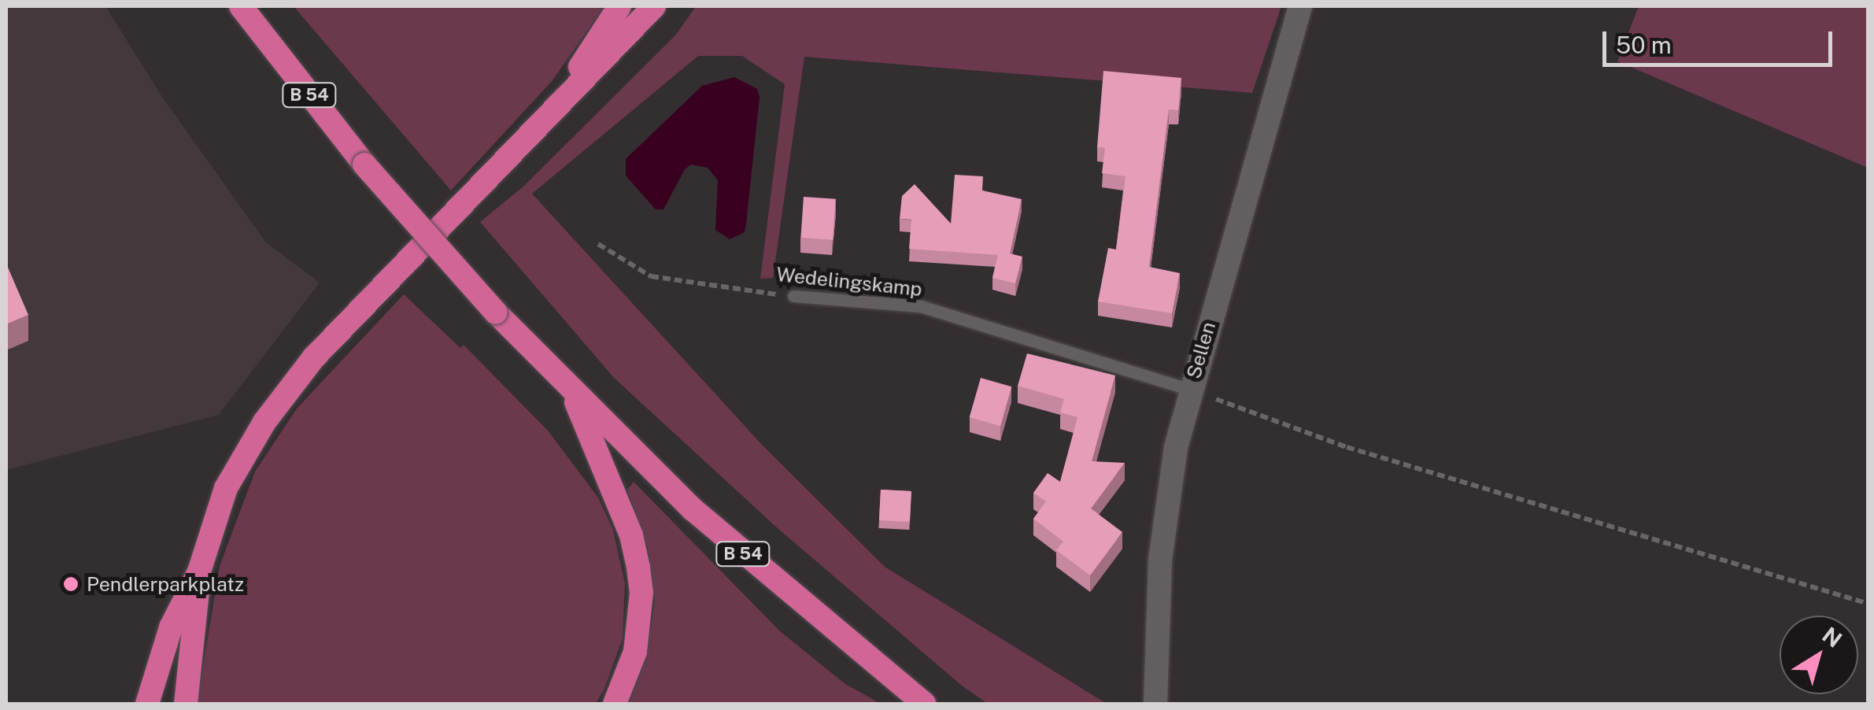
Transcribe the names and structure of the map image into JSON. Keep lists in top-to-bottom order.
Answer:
{
  "streets": {
    "highway": ["B 54"],
    "street": ["Sellen"],
    "lane": ["Wedelingskamp"]
  },
  "crossings": [
    ["Wedelingskamp", "Sellen"]
  ],
  "places": ["Pendlerparkplatz"],
  "scale_bar": "50 m",
  "north": "top right"
}
